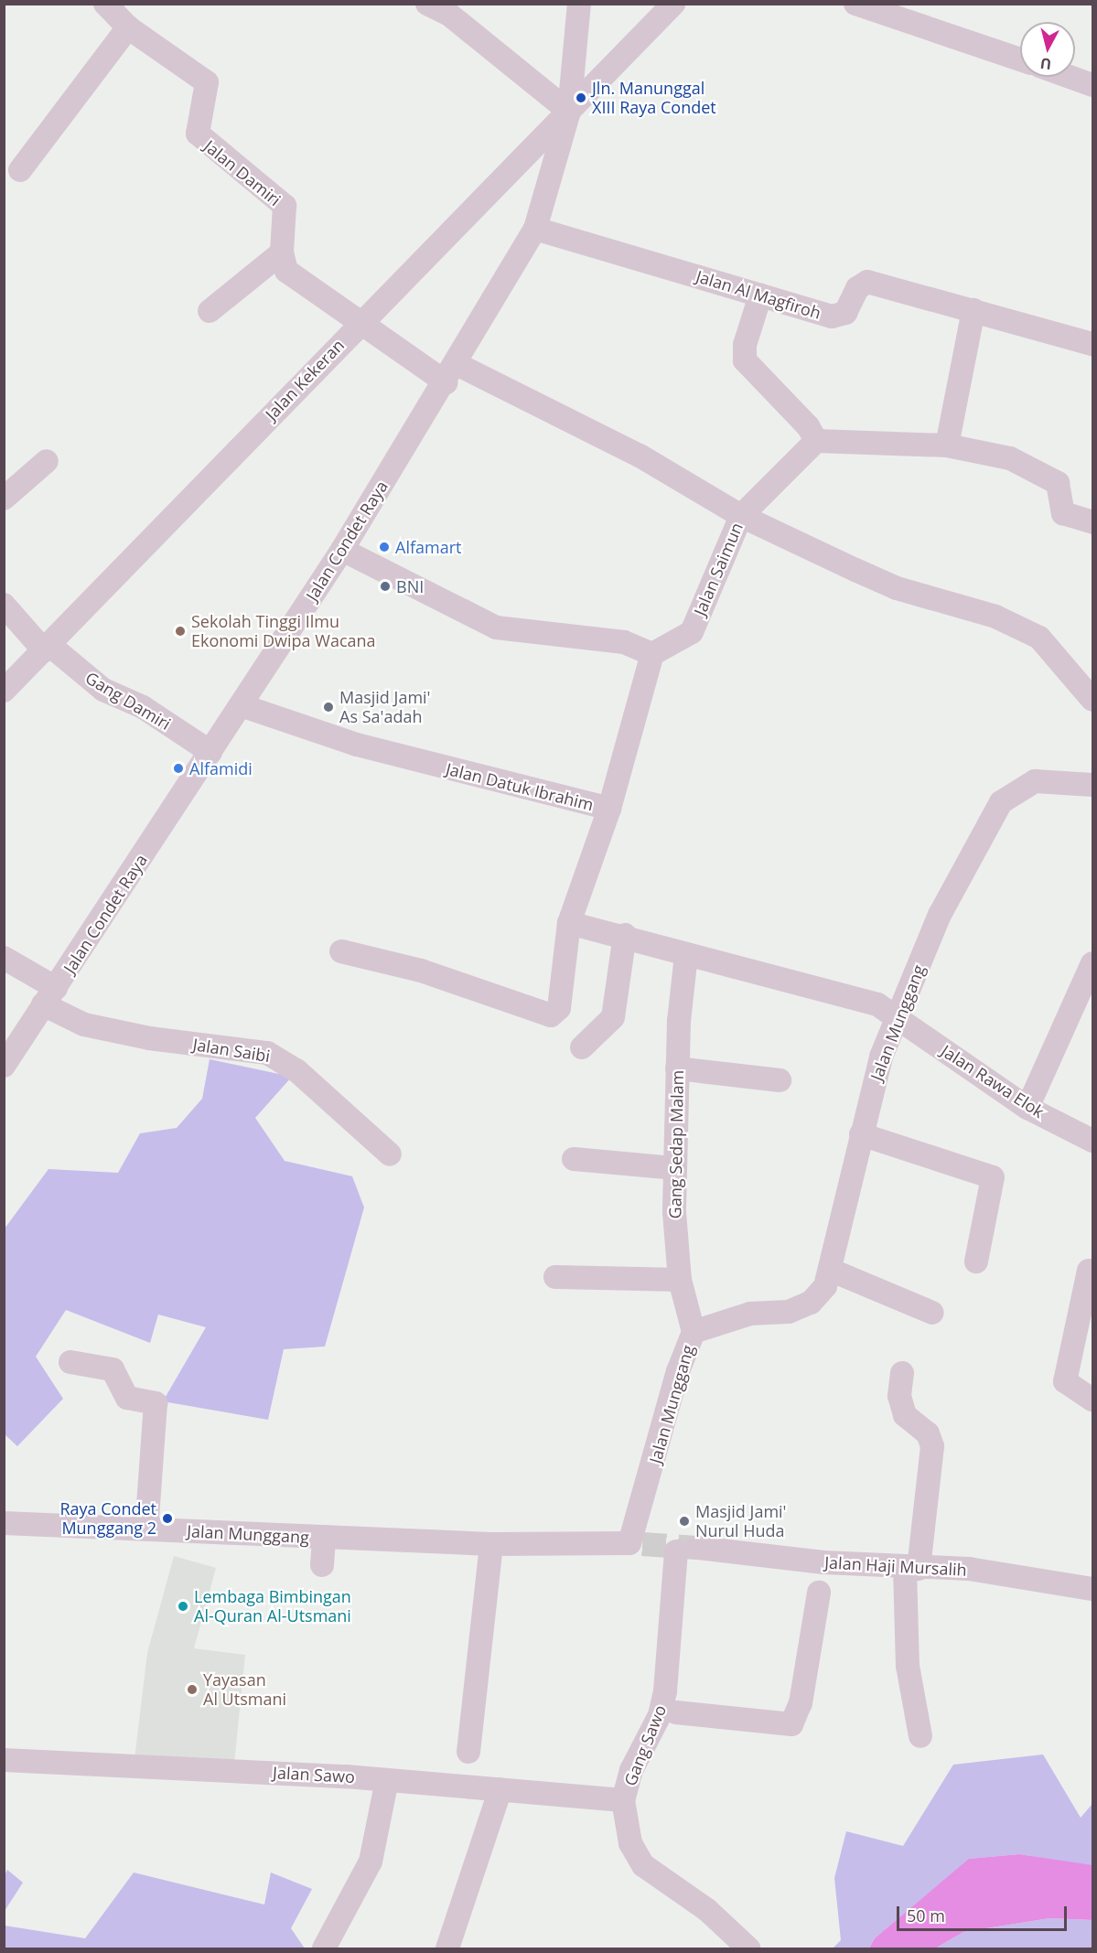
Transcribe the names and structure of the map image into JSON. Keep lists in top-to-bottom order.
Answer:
{
  "streets": {
    "street": [
      "Jalan Damiri",
      "Jalan Al Magfiroh",
      "Jalan Kekeran",
      "Jalan Condet Raya",
      "Jalan Saimun",
      "Gang Damiri",
      "Jalan Datuk Ibrahim",
      "Jalan Munggang",
      "Jalan Saibi",
      "Jalan Rawa Elok",
      "Gang Sedap Malam",
      "Jalan Haji Mursalih",
      "Gang Sawo",
      "Jalan Sawo"
    ]
  },
  "crossings": [
    ["Jalan Damiri", "Jalan Kekeran"],
    ["Jalan Damiri", "Jalan Condet Raya"],
    ["Jalan Damiri", "Jalan Saimun"],
    ["Jalan Al Magfiroh", "Jalan Condet Raya"],
    ["Jalan Kekeran", "Jalan Condet Raya"],
    ["Jalan Kekeran", "Gang Damiri"],
    ["Jalan Condet Raya", "Gang Damiri"],
    ["Jalan Condet Raya", "Jalan Datuk Ibrahim"],
    ["Jalan Condet Raya", "Jalan Saibi"],
    ["Jalan Munggang", "Jalan Rawa Elok"],
    ["Jalan Munggang", "Gang Sedap Malam"],
    ["Jalan Haji Mursalih", "Gang Sawo"],
    ["Gang Sawo", "Jalan Sawo"]
  ],
  "places": [
    "Jln. Manunggal XIII Raya Condet",
    "Alfamart",
    "BNI",
    "Sekolah Tinggi Ilmu Ekonomi Dwipa Wacana",
    "Masjid Jami' As Sa'adah",
    "Alfamidi",
    "Raya Condet Munggang 2",
    "Masjid Jami' Nurul Huda",
    "Lembaga Bimbingan Al-Quran Al-Utsmani",
    "Yayasan Al Utsmani"
  ],
  "scale_bar": "50 m",
  "north": "bottom"
}
